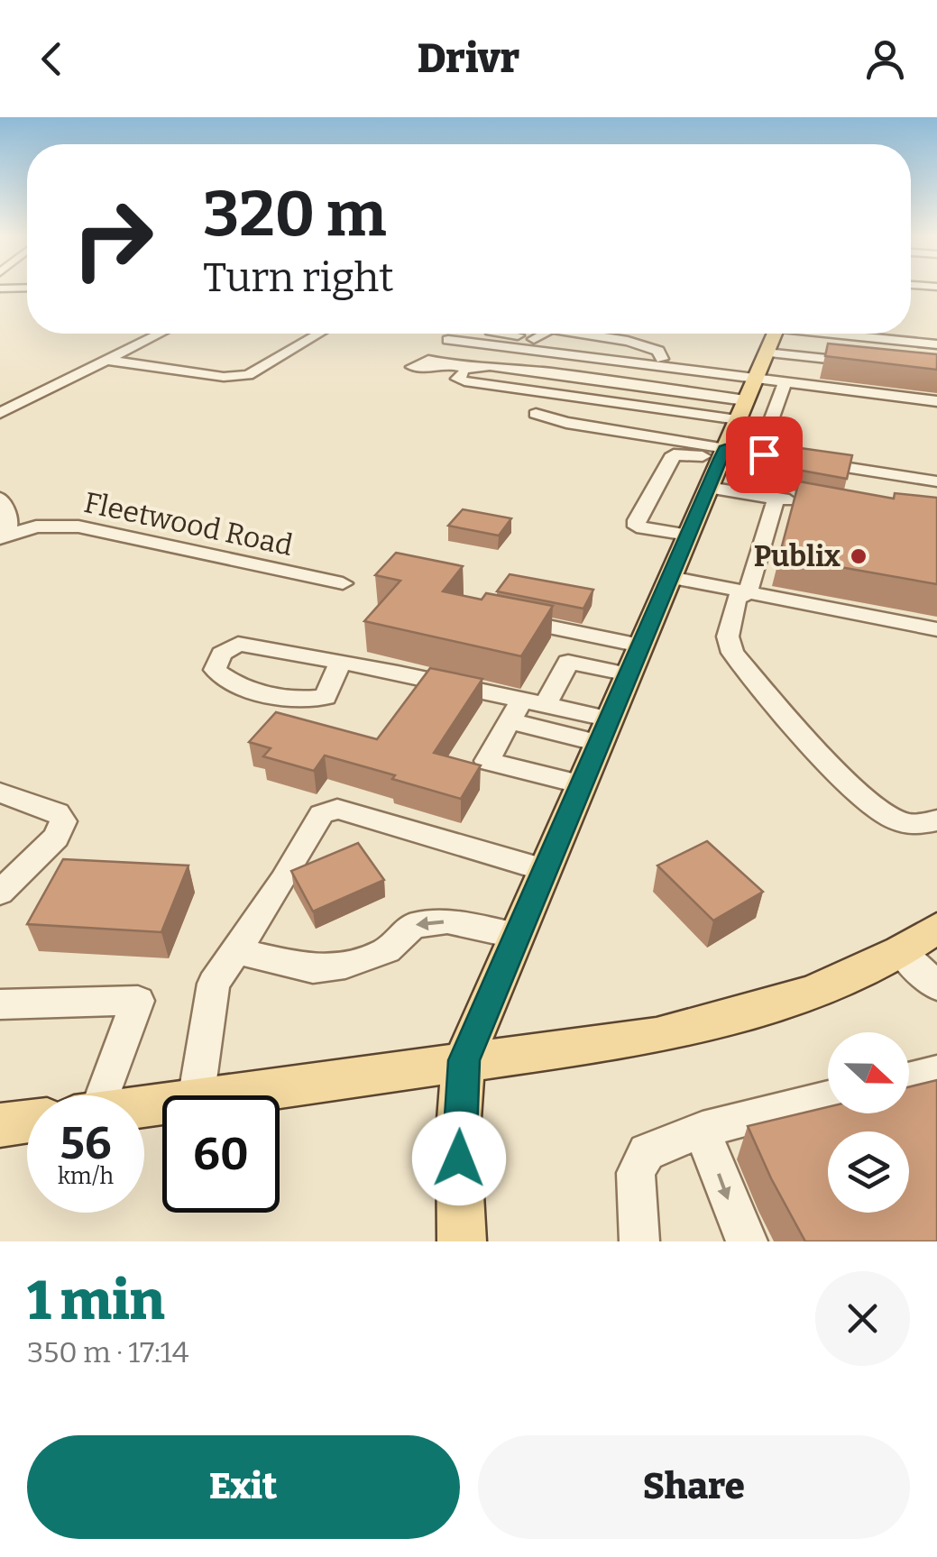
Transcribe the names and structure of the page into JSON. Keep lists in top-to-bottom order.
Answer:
{
  "streets": {
    "street": ["Fleetwood Road"]
  },
  "places": ["Publix"],
  "north": "right",
  "page": {
    "header": "Drivr",
    "turn": ["320 m", "Turn right"],
    "speed": "56 km/h",
    "limit": "60",
    "heading": ["1 min", "350 m · 17:14"],
    "buttons": ["Exit", "Share"]
  }
}
